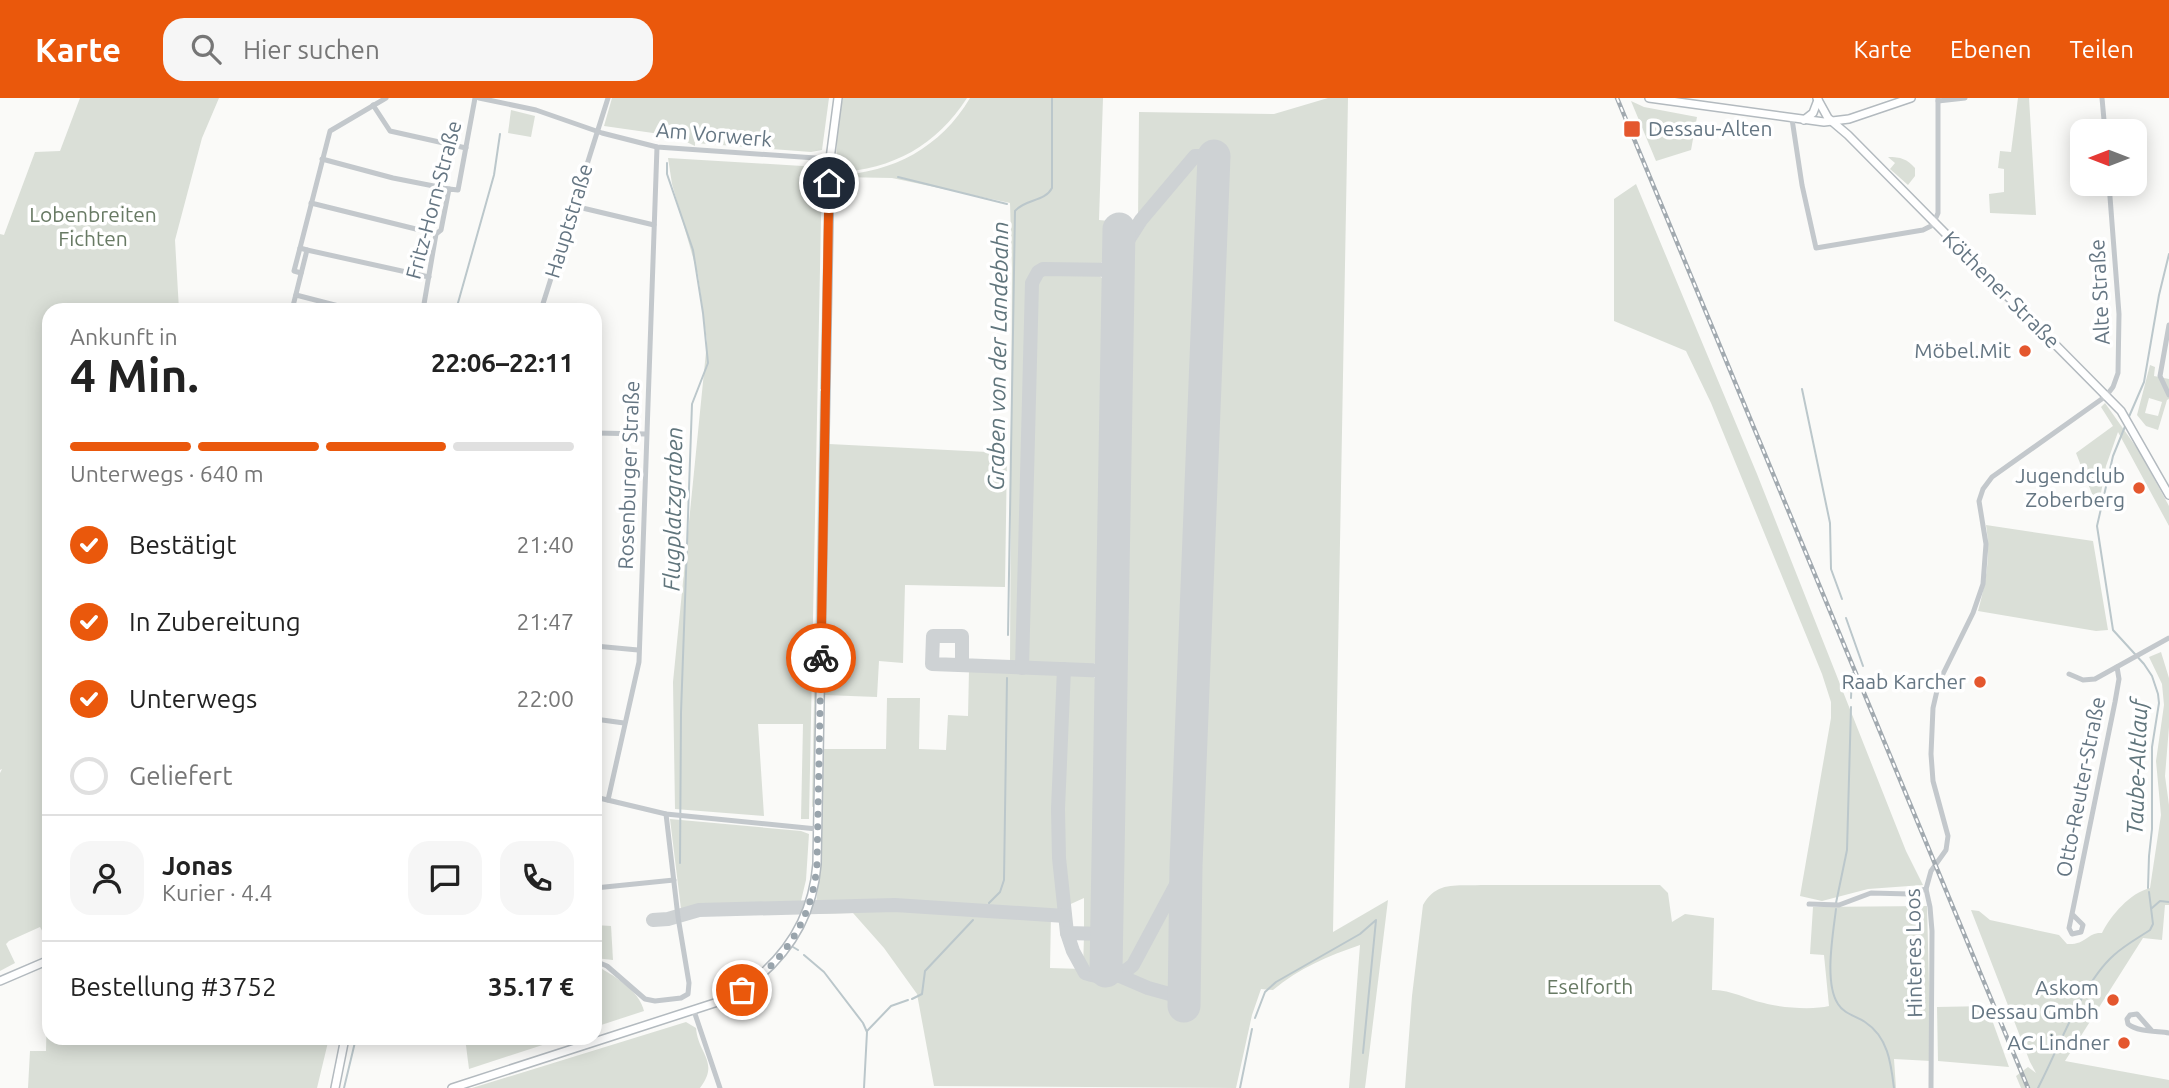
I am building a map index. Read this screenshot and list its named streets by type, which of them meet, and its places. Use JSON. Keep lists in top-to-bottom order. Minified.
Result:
{"streets":{"main road":["Köthener Straße"],"street":["Am Vorwerk","Fritz-Horn-Straße","Hauptstraße","Alte Straße","Rosenburger Straße","Otto-Reuter-Straße","Hinteres Loos"]},"crossings":[["Am Vorwerk","Fritz-Horn-Straße"],["Am Vorwerk","Hauptstraße"],["Am Vorwerk","Rosenburger Straße"],["Köthener Straße","Alte Straße"],["Köthener Straße","Hinteres Loos"],["Alte Straße","Hinteres Loos"]],"water":["Graben von der Landebahn","Flugplatzgraben","Taube-Altlauf"],"parks":["Lobenbreiten Fichten","Eselforth"],"places":{"transit":["Dessau-Alten"],"other":["Möbel.Mit","Jugendclub Zoberberg","Raab Karcher","Askom Dessau Gmbh","AC Lindner"]},"north":"left","page":{"header":"Karte","search":"Hier suchen","nav":["Karte","Ebenen","Teilen"],"heading":["4 Min.","Ankunft in","22:06–22:11"],"panel":["Jonas","Kurier · 4.4","Bestellung #3752","35.17 €"],"bar":"Unterwegs · 640 m","list":[["Bestätigt","21:40"],["In Zubereitung","21:47"],["Unterwegs","22:00"],"Geliefert"]}}
